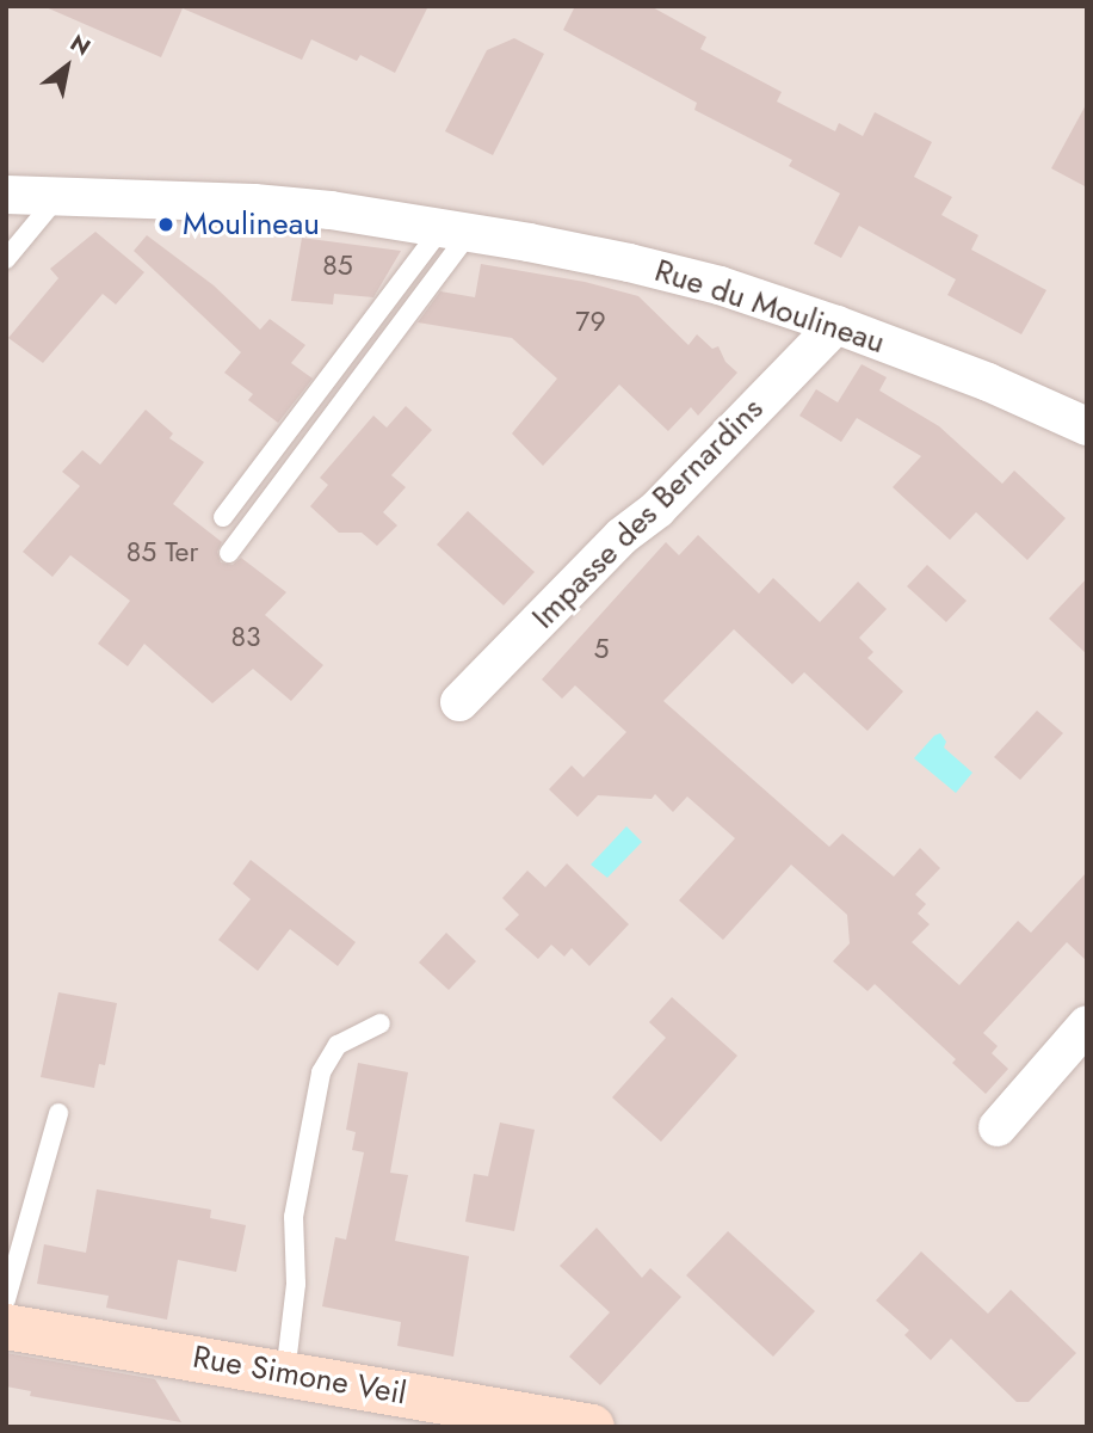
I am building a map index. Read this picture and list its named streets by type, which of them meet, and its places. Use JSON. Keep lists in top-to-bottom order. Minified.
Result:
{"streets":{"main road":["Rue Simone Veil"],"street":["Rue du Moulineau","Impasse des Bernardins"]},"crossings":[["Rue du Moulineau","Impasse des Bernardins"]],"places":["Moulineau"],"house_numbers":["85","79","85 Ter","83","5"],"north":"top right"}
